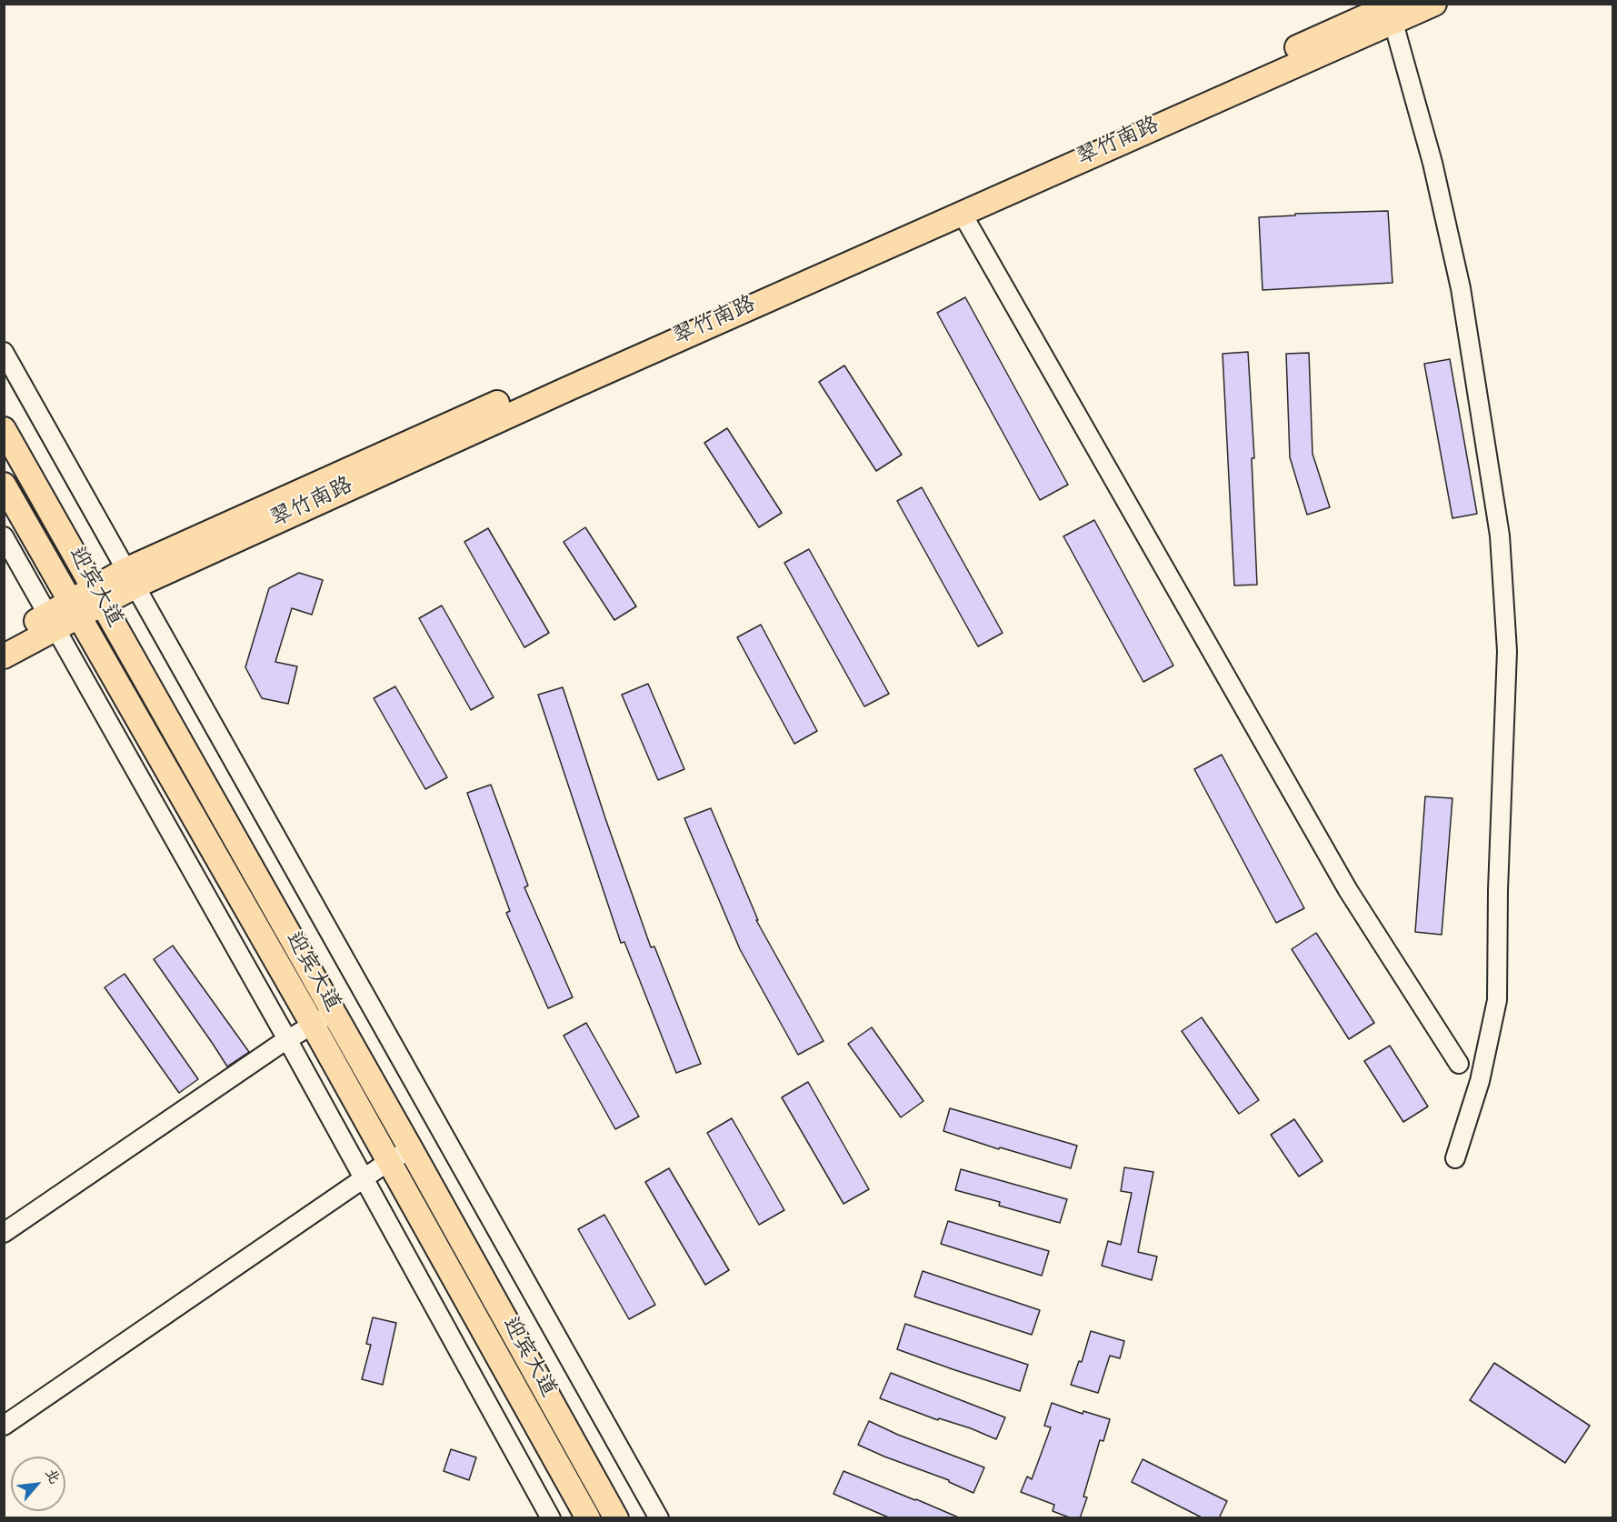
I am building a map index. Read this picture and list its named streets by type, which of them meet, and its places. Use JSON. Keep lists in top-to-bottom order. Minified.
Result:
{"streets":{"main road":["翠竹南路","迎宾大道"]},"crossings":[["翠竹南路","迎宾大道"]],"north":"top right"}
